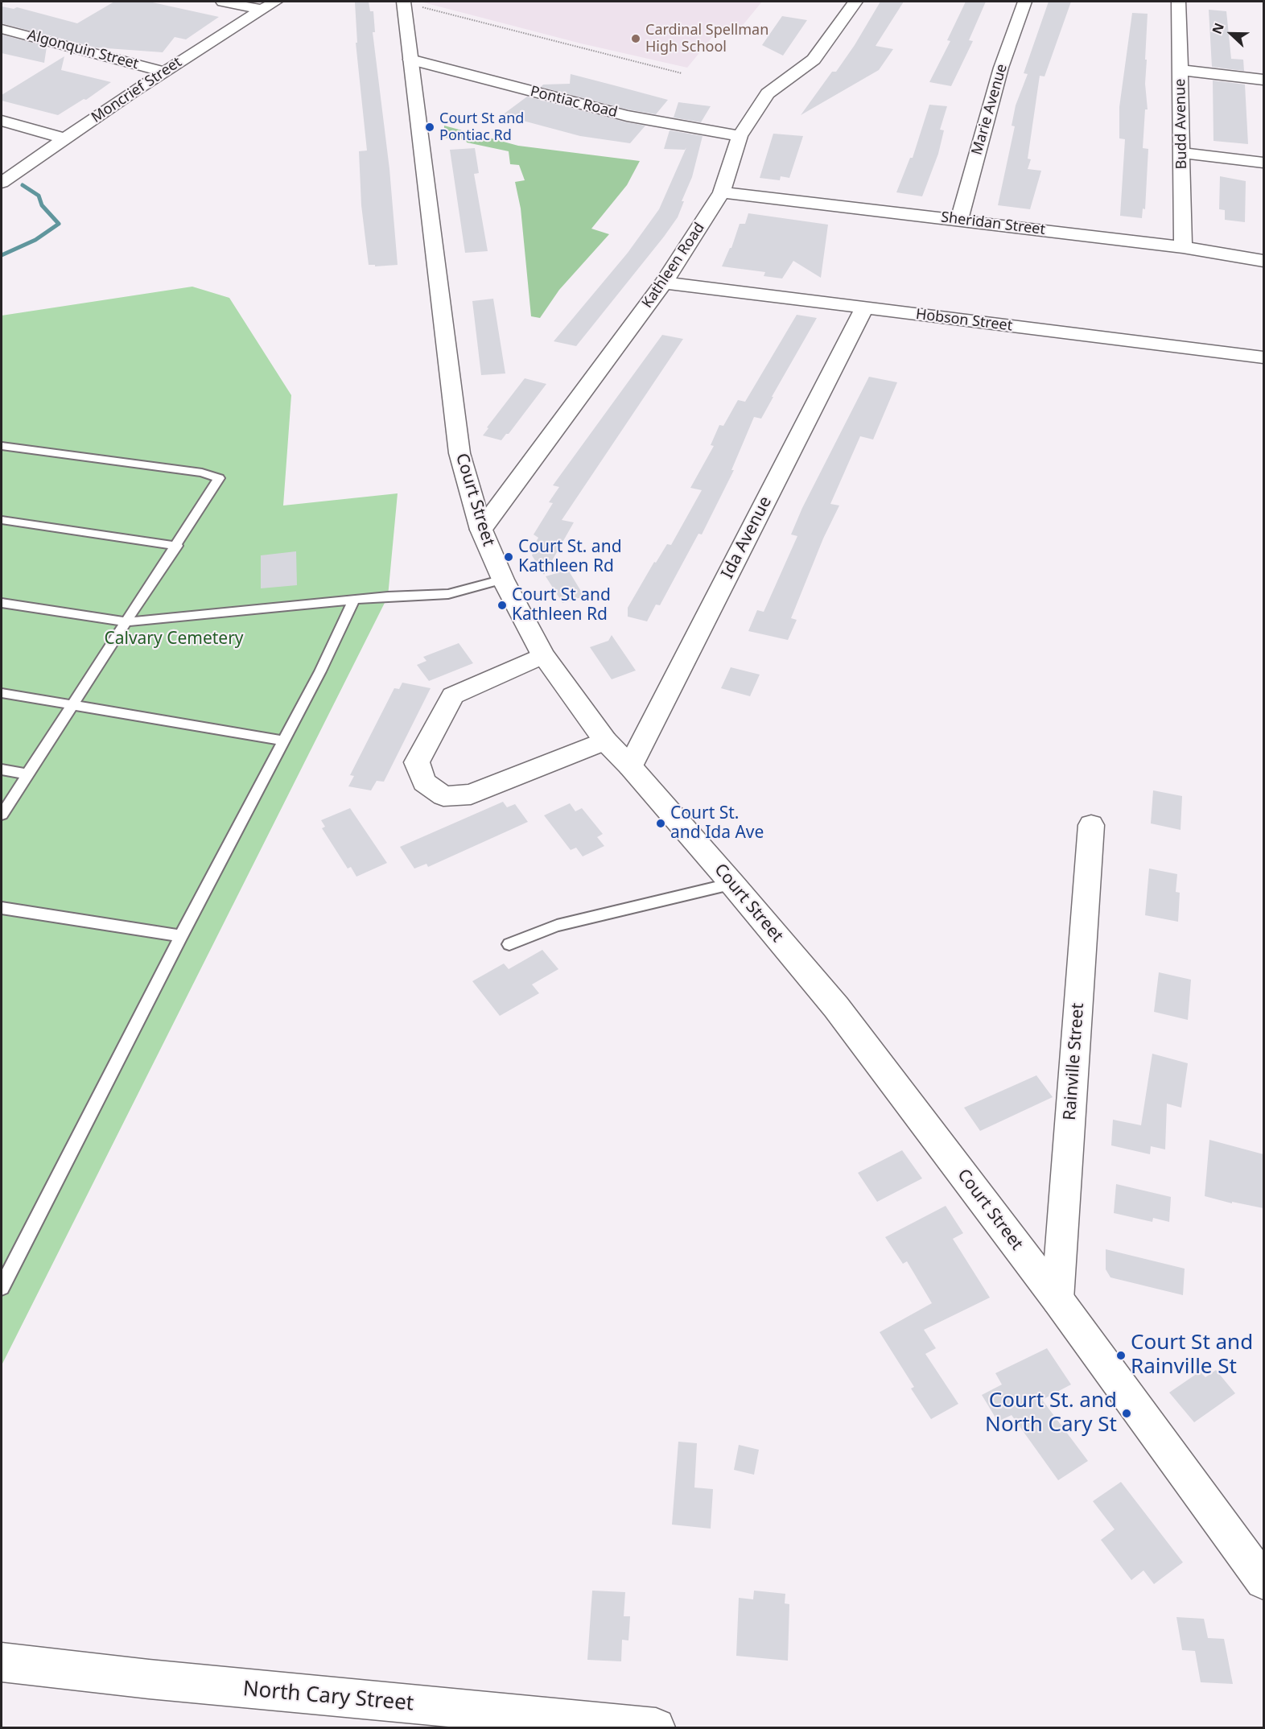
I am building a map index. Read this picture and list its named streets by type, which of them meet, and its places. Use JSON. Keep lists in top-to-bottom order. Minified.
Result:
{"streets":{"street":["Algonquin Street","Moncrief Street","Pontiac Road","Marie Avenue","Budd Avenue","Sheridan Street","Kathleen Road","Hobson Street","Court Street","Ida Avenue","Rainville Street","North Cary Street"]},"crossings":[["Algonquin Street","Moncrief Street"],["Pontiac Road","Kathleen Road"],["Pontiac Road","Court Street"],["Marie Avenue","Sheridan Street"],["Budd Avenue","Sheridan Street"],["Sheridan Street","Kathleen Road"],["Kathleen Road","Hobson Street"],["Kathleen Road","Court Street"],["Hobson Street","Ida Avenue"],["Court Street","Ida Avenue"],["Court Street","Rainville Street"]],"parks":["Calvary Cemetery"],"places":["Cardinal Spellman High School","Court St and Pontiac Rd","Court St. and Kathleen Rd","Court St and Kathleen Rd","Court St. and Ida Ave","Court St and Rainville St","Court St. and North Cary St"],"north":"left"}
